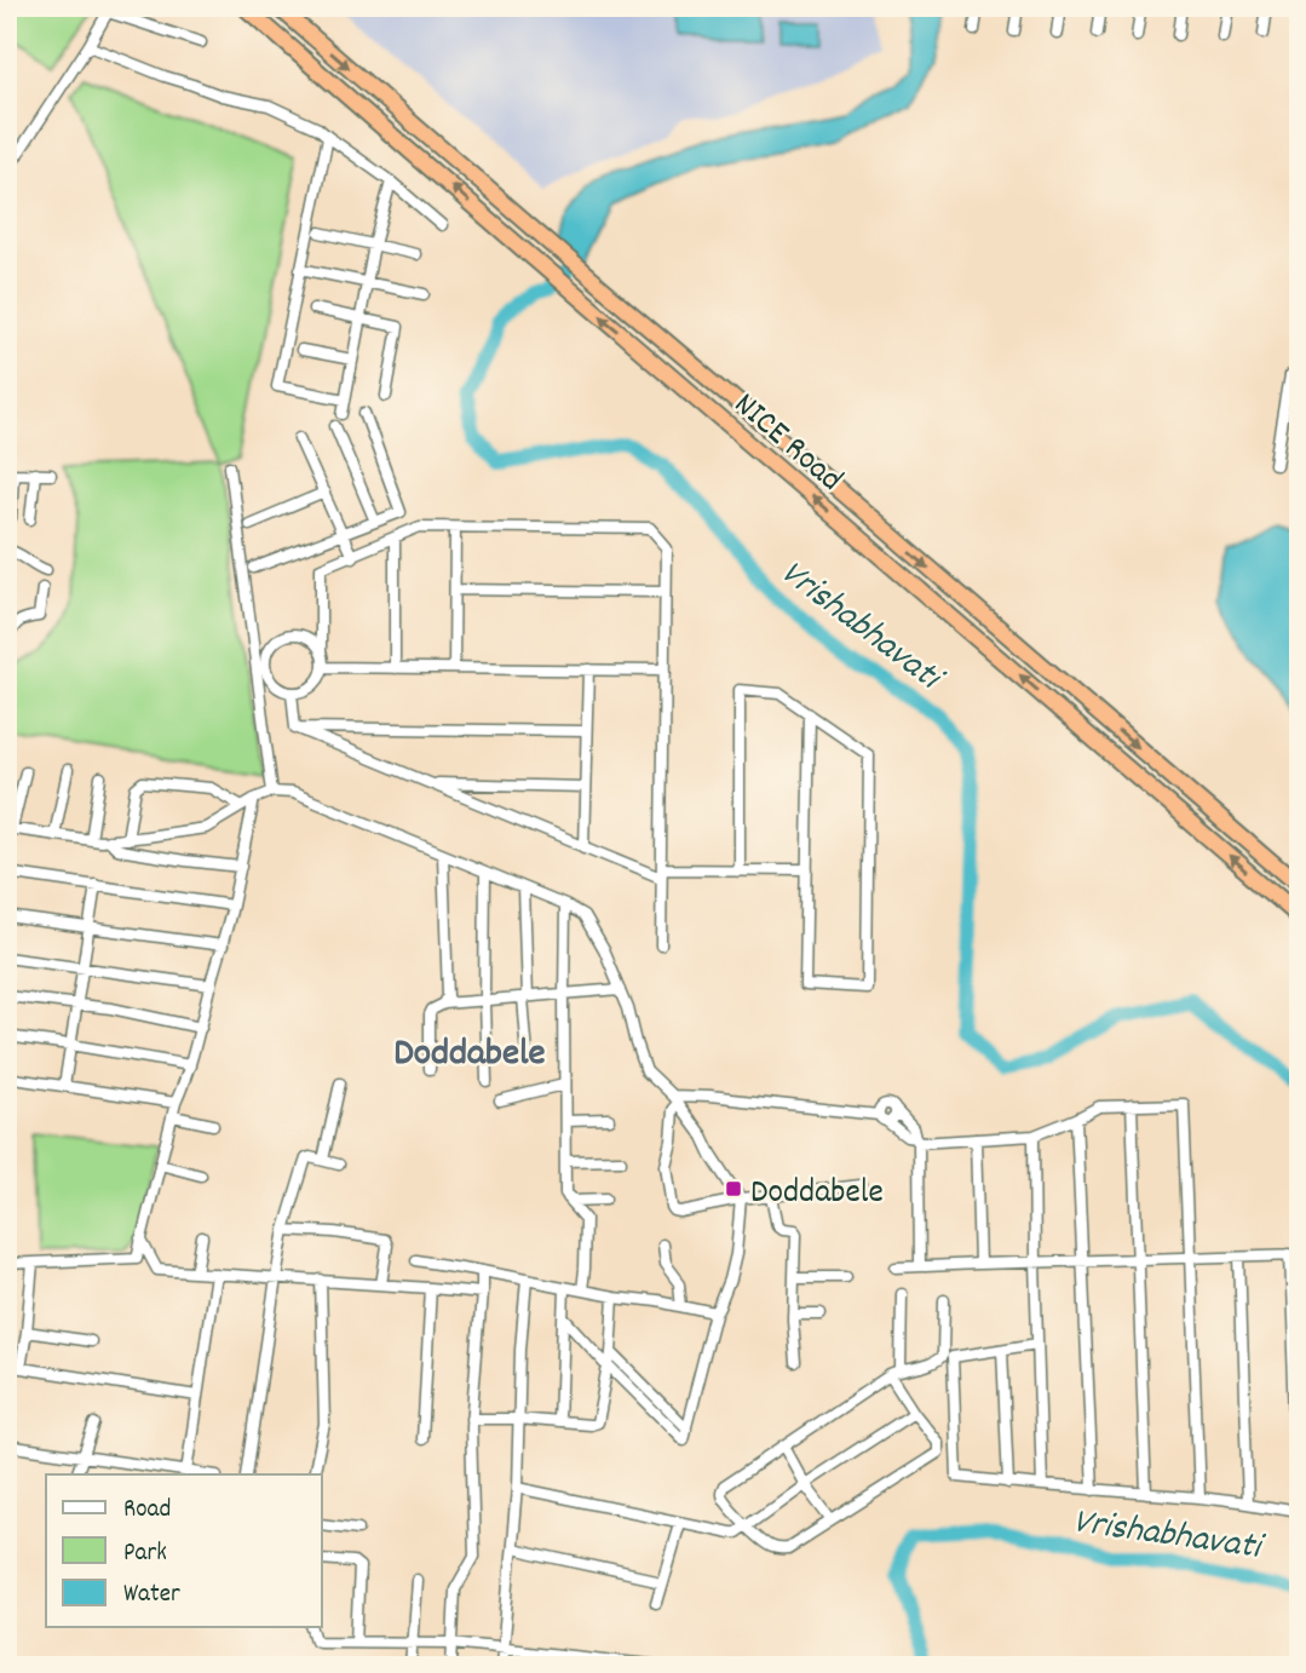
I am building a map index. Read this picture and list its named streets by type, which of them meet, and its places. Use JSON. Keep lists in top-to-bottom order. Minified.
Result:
{"streets":{"highway":["NICE Road"]},"districts":["Doddabele"],"water":["Vrishabhavati"],"places":{"transit":["Doddabele"]},"legend":["Road","Park","Water"]}
